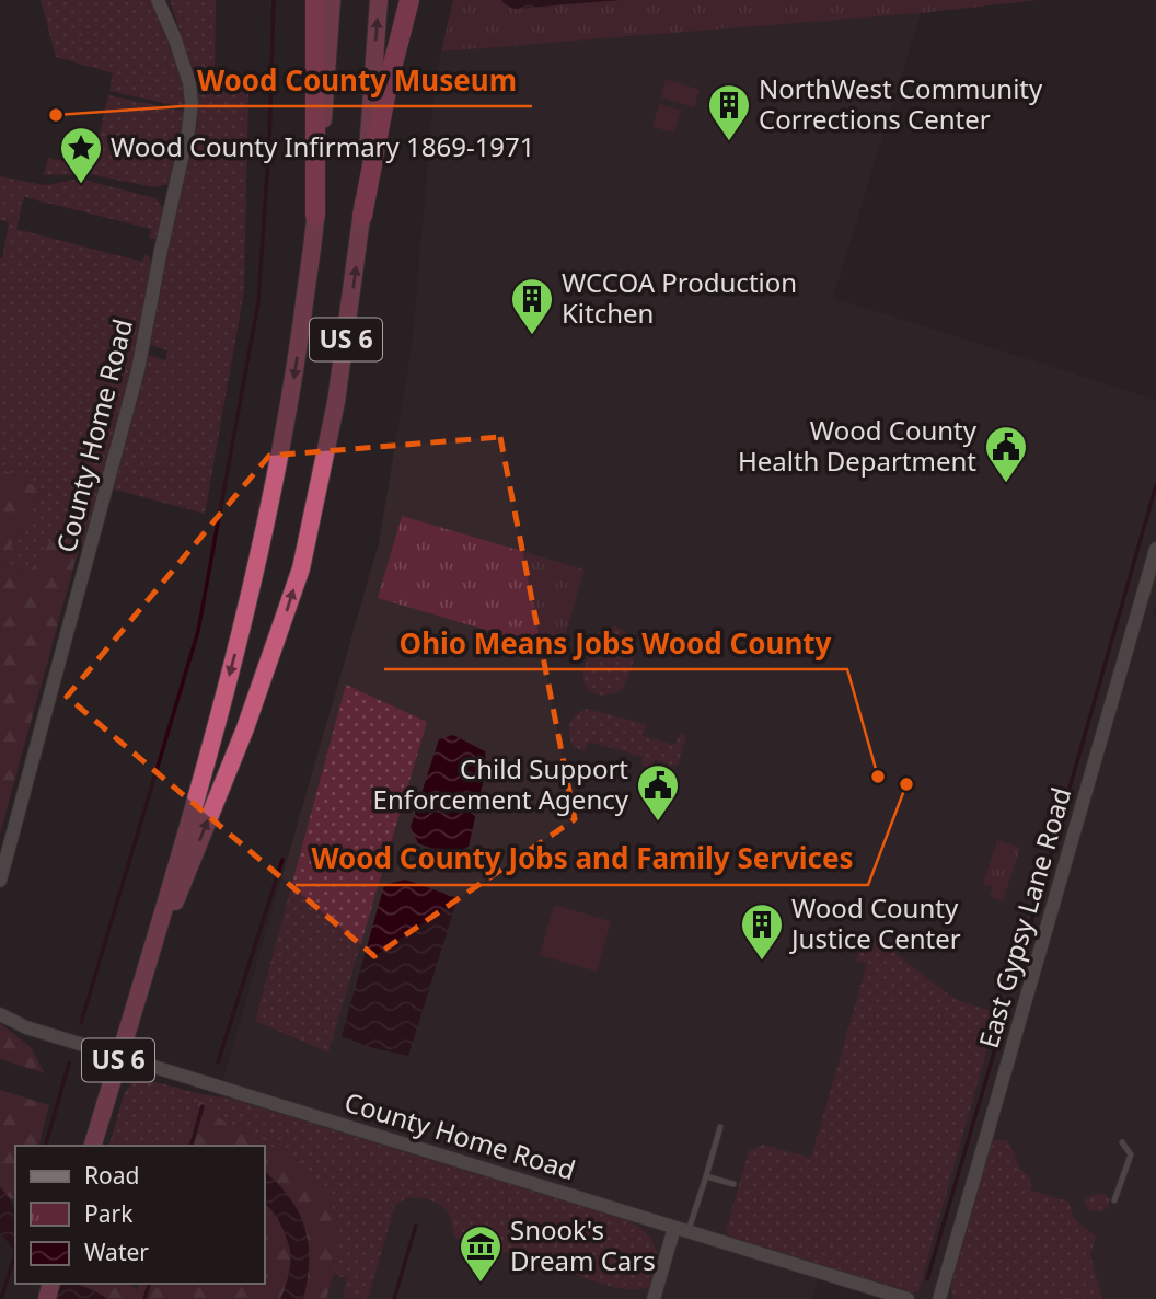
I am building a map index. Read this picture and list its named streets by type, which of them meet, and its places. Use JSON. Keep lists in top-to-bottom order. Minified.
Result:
{"streets":{"highway":["US 6"],"street":["County Home Road","East Gypsy Lane Road"]},"crossings":[["US 6","County Home Road"]],"places":{"other":["Wood County Museum","Ohio Means Jobs Wood County","Wood County Jobs and Family Services"],"building":["NorthWest Community Corrections Center","WCCOA Production Kitchen","Wood County Justice Center"],"place":["Wood County Infirmary 1869-1971"],"public building":["Wood County Health Department","Child Support Enforcement Agency"],"museum":["Snook's Dream Cars"]},"legend":["Road","Park","Water"]}
